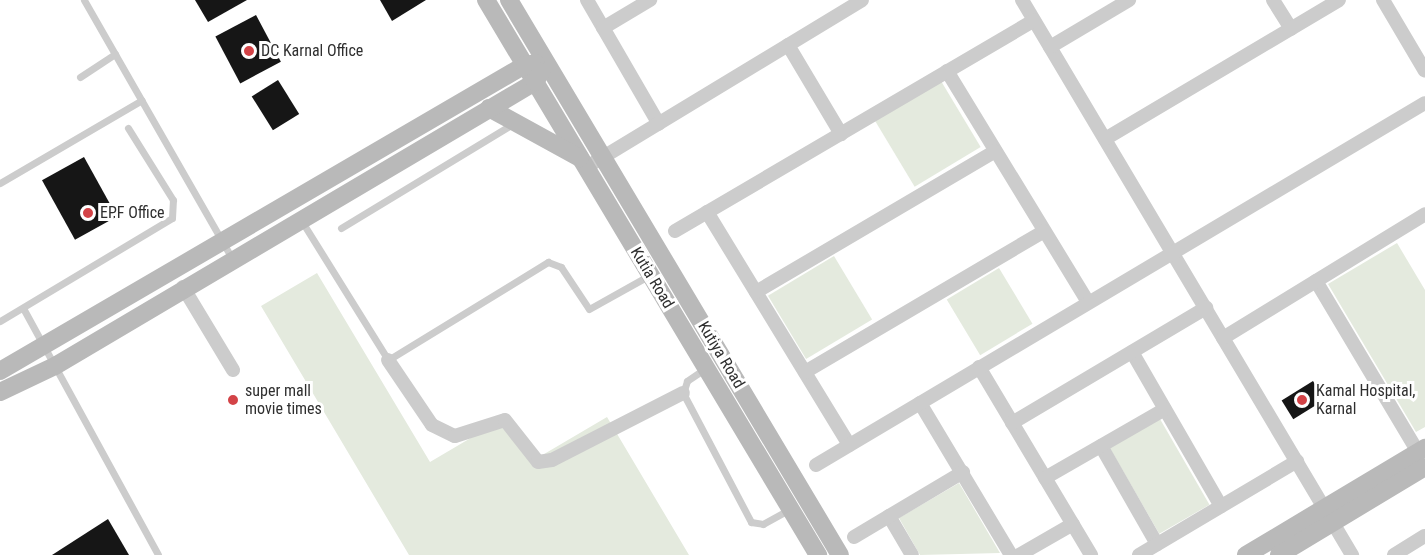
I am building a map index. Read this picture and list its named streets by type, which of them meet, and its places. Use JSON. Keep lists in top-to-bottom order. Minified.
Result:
{"streets":{"street":["Kutia Road","Kutiya Road"]},"places":["DC Karnal Office","EPF Office","super mall movie times","Kamal Hospital, Karnal"]}
